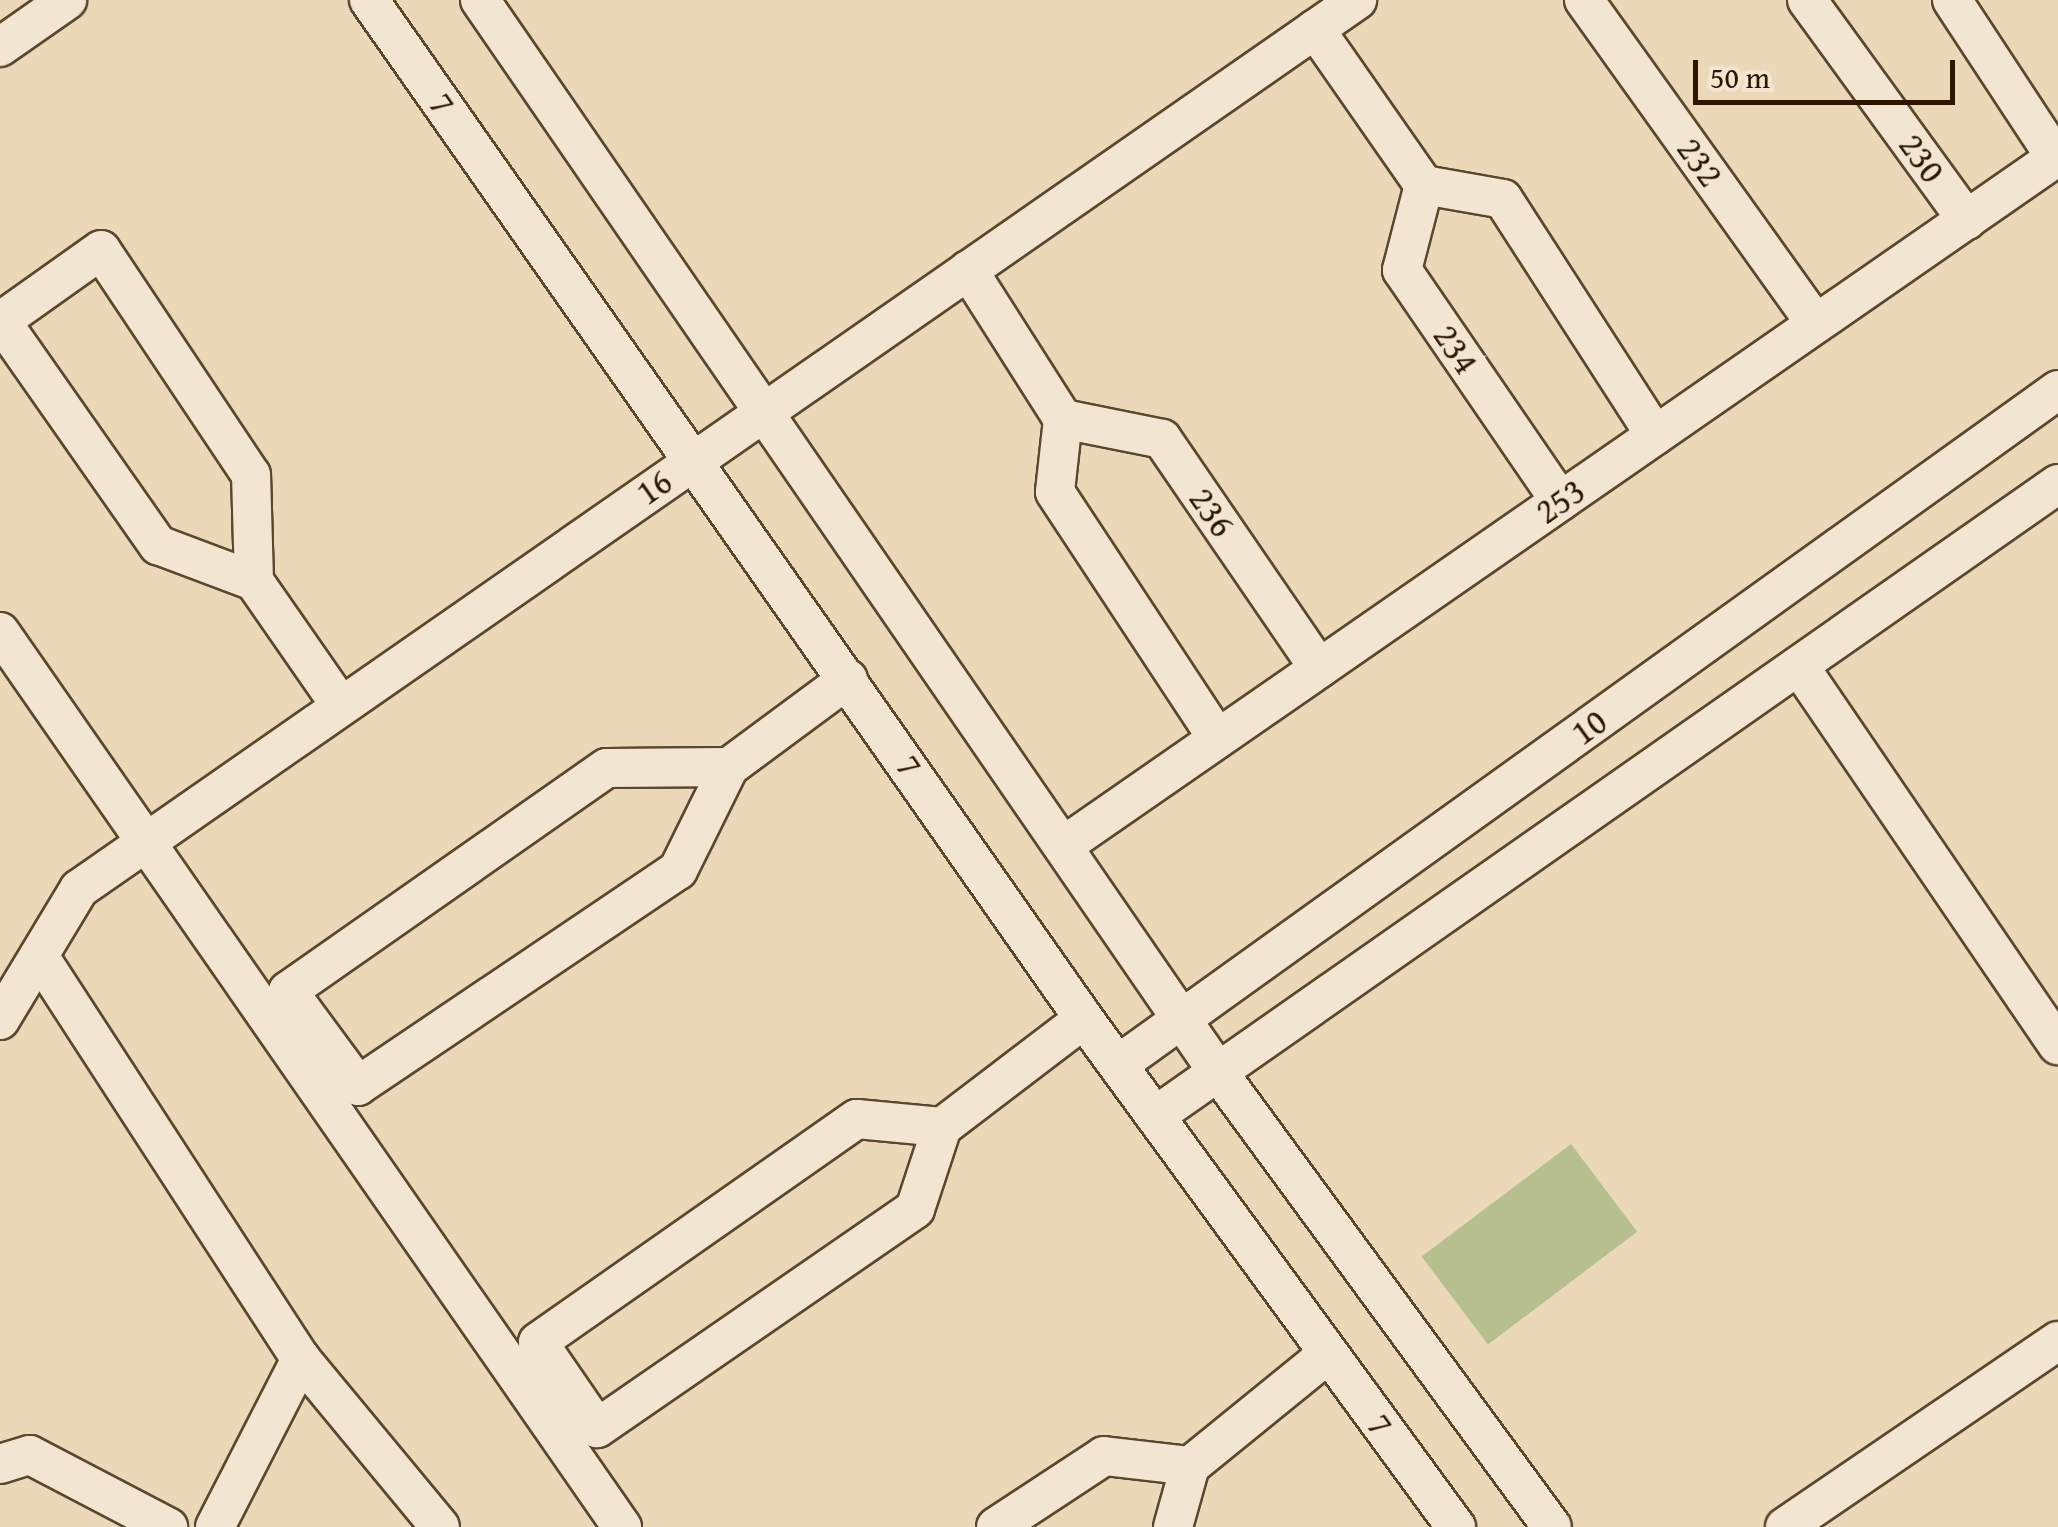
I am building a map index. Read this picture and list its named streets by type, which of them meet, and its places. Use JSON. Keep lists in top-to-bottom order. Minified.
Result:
{"streets":{"street":["7","230","232","234","16","253","236","10"]},"crossings":[["7","16"],["7","10"],["230","253"],["232","253"],["234","253"],["253","236"]],"scale_bar":"50 m"}
